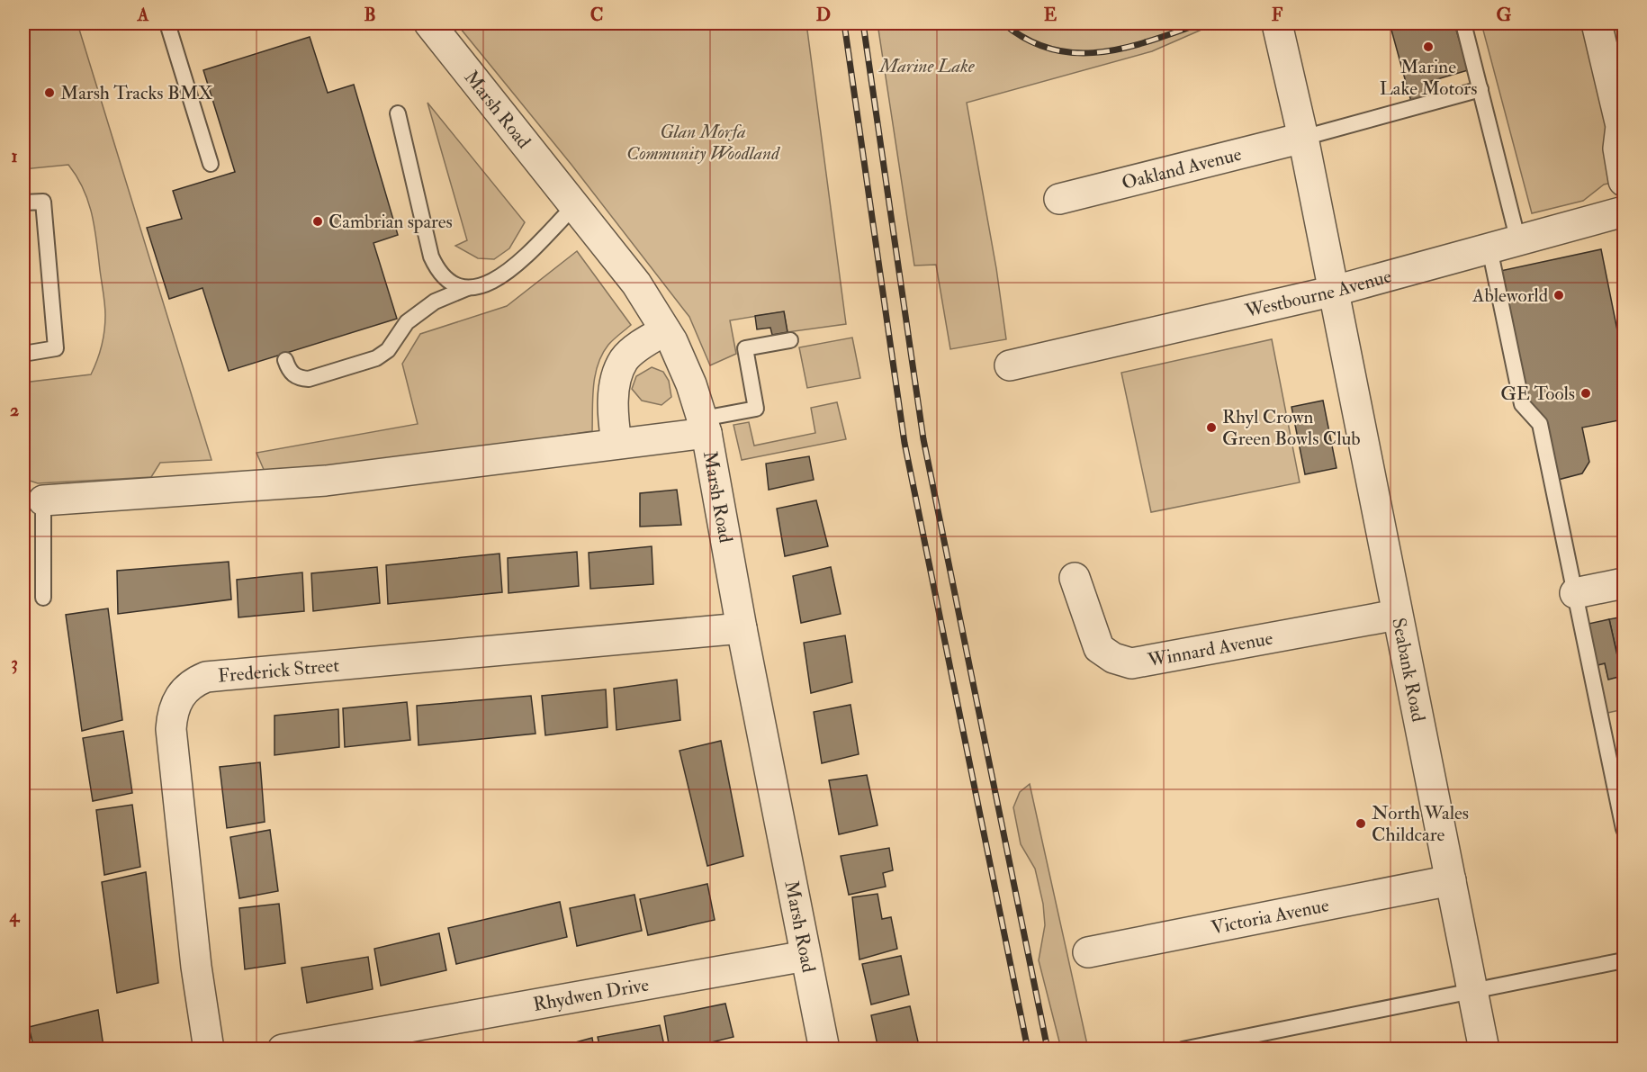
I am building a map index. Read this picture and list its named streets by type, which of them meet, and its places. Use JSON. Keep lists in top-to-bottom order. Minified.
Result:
{"streets":{"street":["Marsh Road","Oakland Avenue","Westbourne Avenue","Winnard Avenue","Frederick Street","Seabank Road","Victoria Avenue","Rhydwen Drive"]},"crossings":[["Marsh Road","Frederick Street"],["Marsh Road","Rhydwen Drive"],["Westbourne Avenue","Seabank Road"],["Winnard Avenue","Seabank Road"],["Seabank Road","Victoria Avenue"]],"parks":["Marine Lake","Glan Morfa Community Woodland"],"places":["Marine Lake Motors","Marsh Tracks BMX","Cambrian spares","Ableworld","GE Tools","Rhyl Crown Green Bowls Club","North Wales Childcare"],"grid":{"columns":["A","B","C","D","E","F","G"],"rows":["1","2","3","4"]}}
